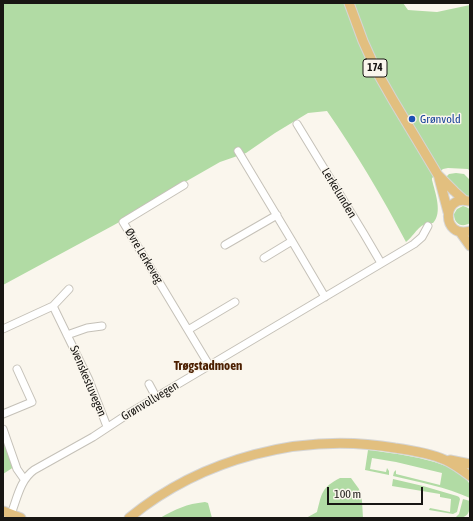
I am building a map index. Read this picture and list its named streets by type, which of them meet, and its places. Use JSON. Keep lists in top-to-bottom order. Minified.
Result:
{"streets":{"main road":["174"],"street":["Lerkelunden","Øvre Lerkeveg","Svenskestuvegen","Grønvollvegen"]},"crossings":[["Lerkelunden","Grønvollvegen"],["Øvre Lerkeveg","Grønvollvegen"],["Svenskestuvegen","Grønvollvegen"]],"districts":["Trøgstadmoen"],"places":["Grønvold"],"scale_bar":"100 m"}
